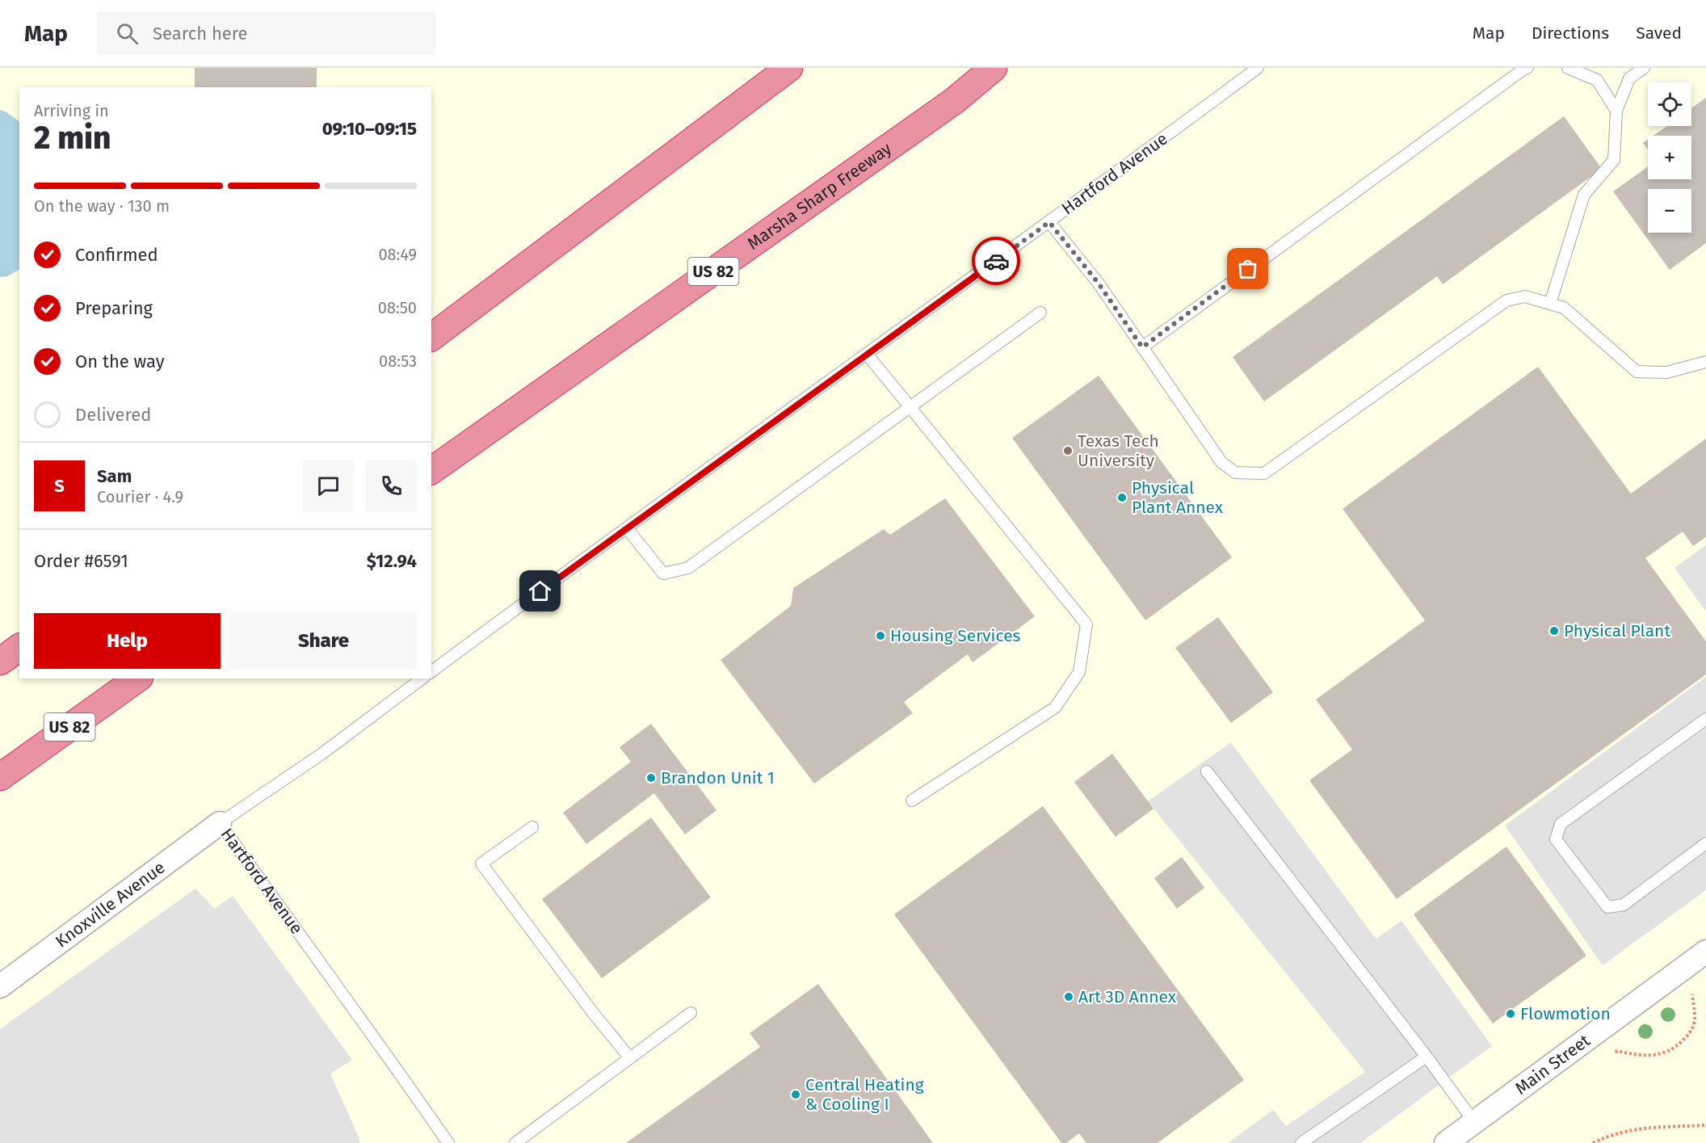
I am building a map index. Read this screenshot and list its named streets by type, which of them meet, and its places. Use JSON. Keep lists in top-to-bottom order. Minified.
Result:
{"streets":{"highway":["Marsha Sharp Freeway","US 82"],"street":["Knoxville Avenue","Main Street"],"lane":["Hartford Avenue"]},"crossings":[["Hartford Avenue","Knoxville Avenue"]],"places":["Texas Tech University","Physical Plant Annex","Physical Plant","Housing Services","Brandon Unit 1","Art 3D Annex","Flowmotion","Central Heating & Cooling I"],"page":{"header":"Map","search":"Search here","nav":["Map","Directions","Saved"],"map_buttons":["+","−"],"heading":["2 min","Arriving in","09:10–09:15"],"panel":["Sam","Courier · 4.9","Order #6591","$12.94"],"bar":"On the way · 130 m","list":[["Confirmed","08:49"],["Preparing","08:50"],["On the way","08:53"],"Delivered"],"round":"S","buttons":["Help","Share"]}}
